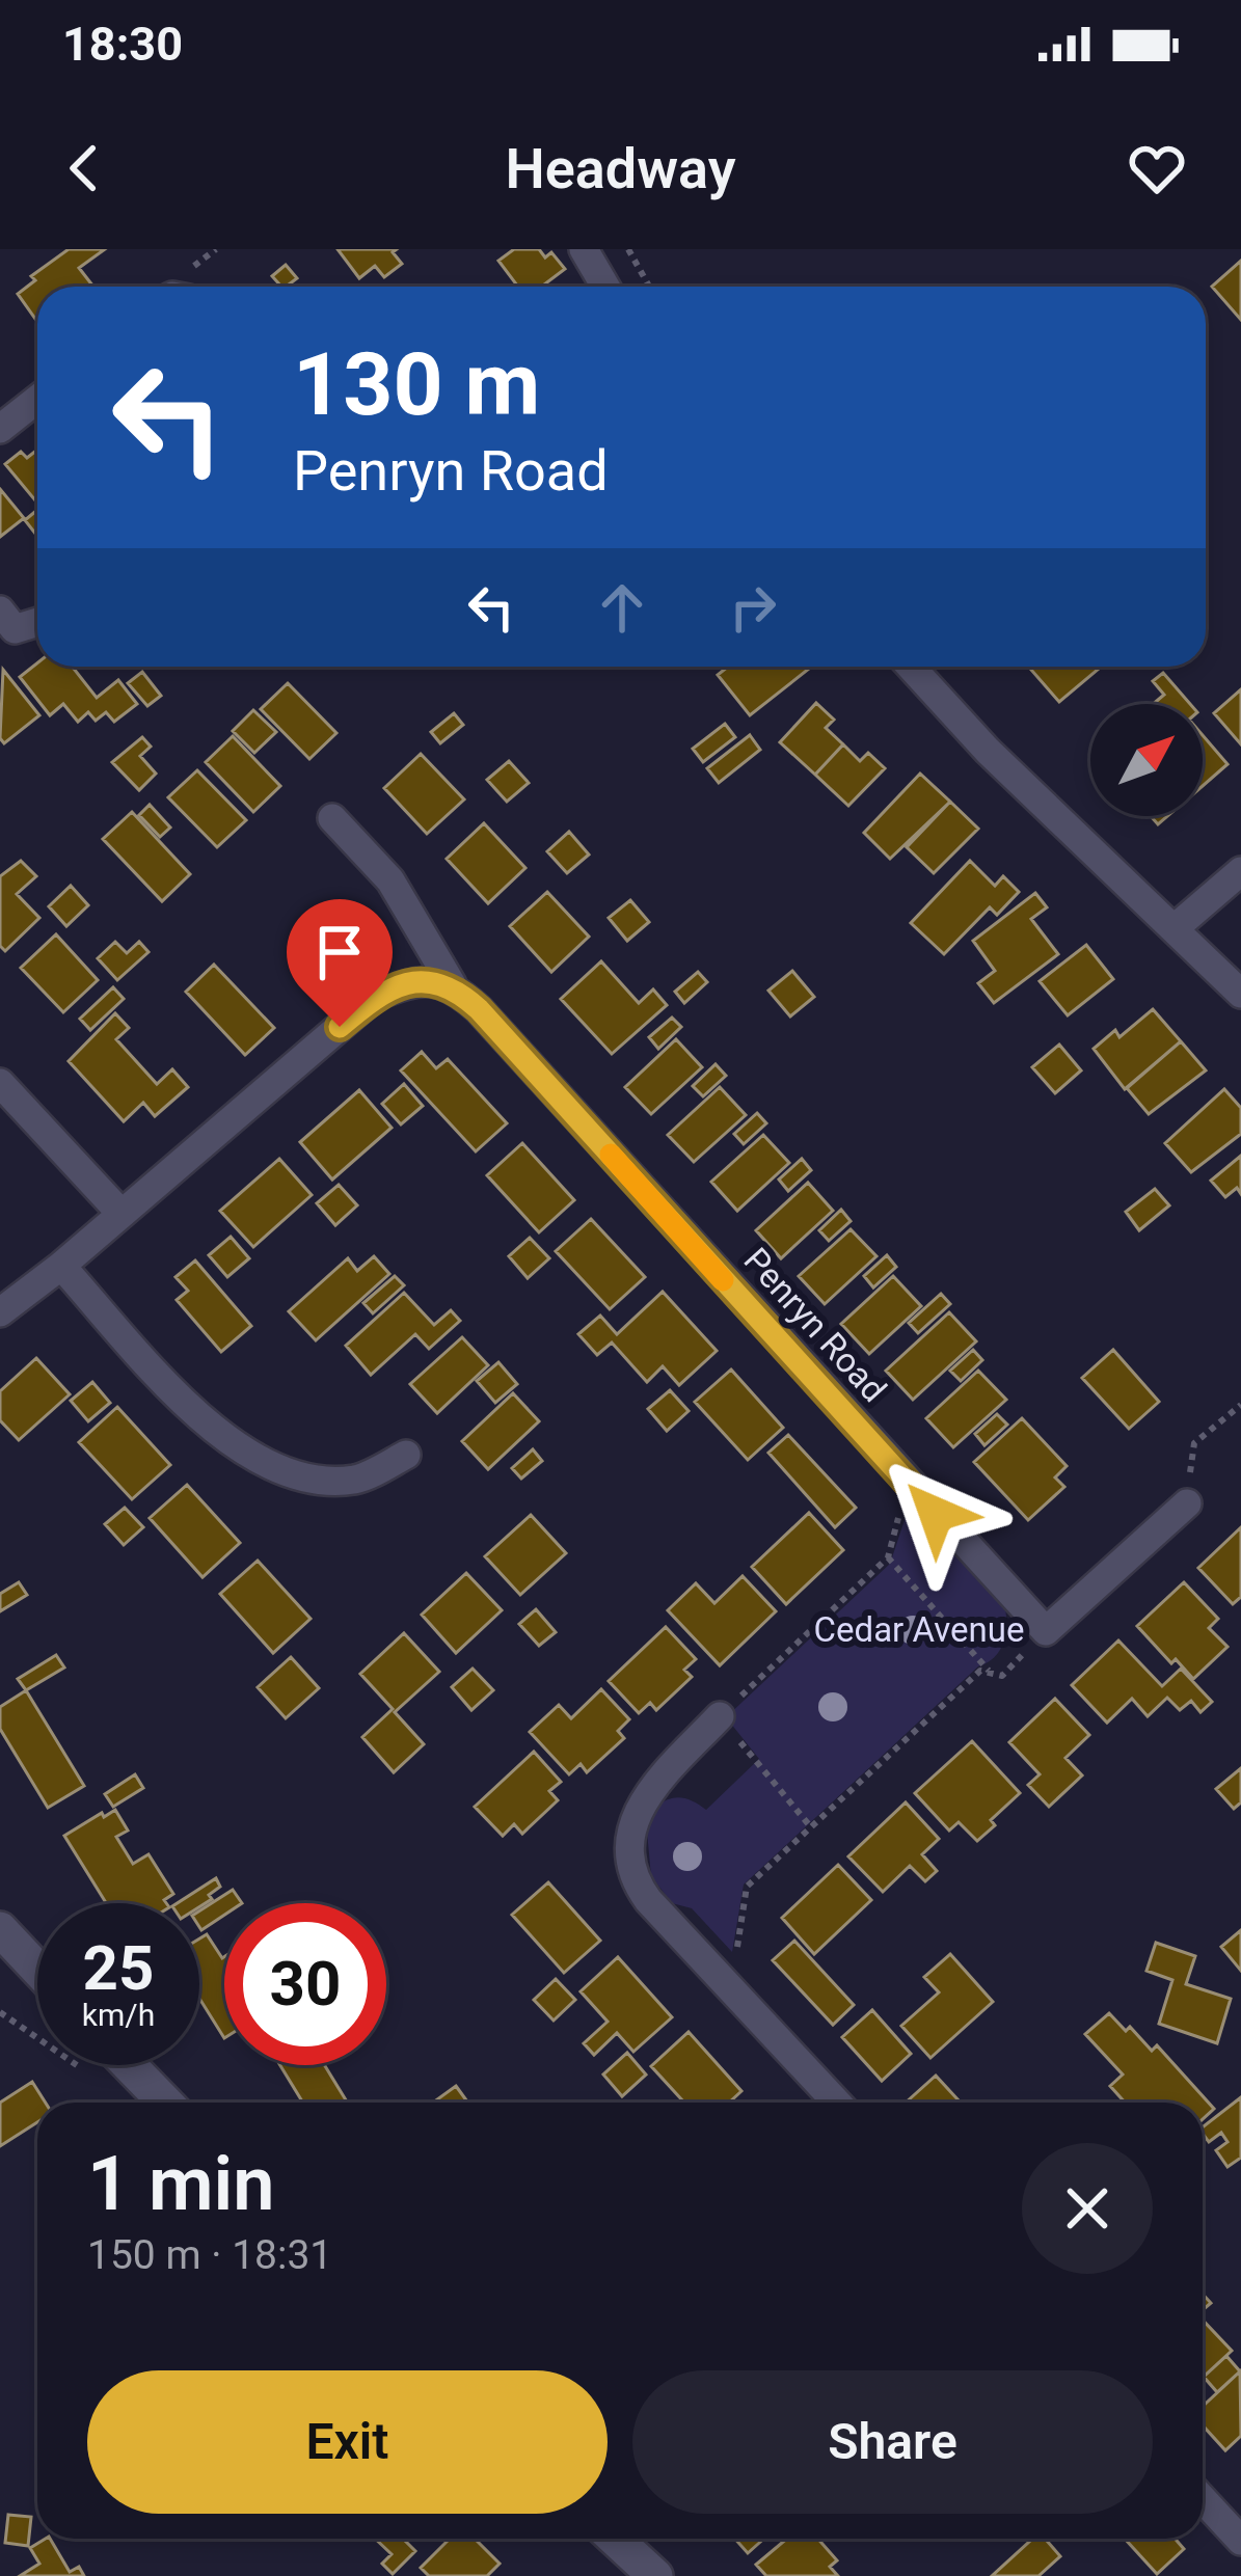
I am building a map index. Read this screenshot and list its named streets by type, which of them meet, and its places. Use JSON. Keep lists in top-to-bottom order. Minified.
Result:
{"streets":{"street":["Penryn Road"]},"parks":["Cedar Avenue"],"north":"top right","page":{"status":"18:30","header":"Headway","turn":["130 m","Penryn Road"],"speed":"25 km/h","limit":"30","heading":["1 min","150 m · 18:31"],"buttons":["Exit","Share"]}}
